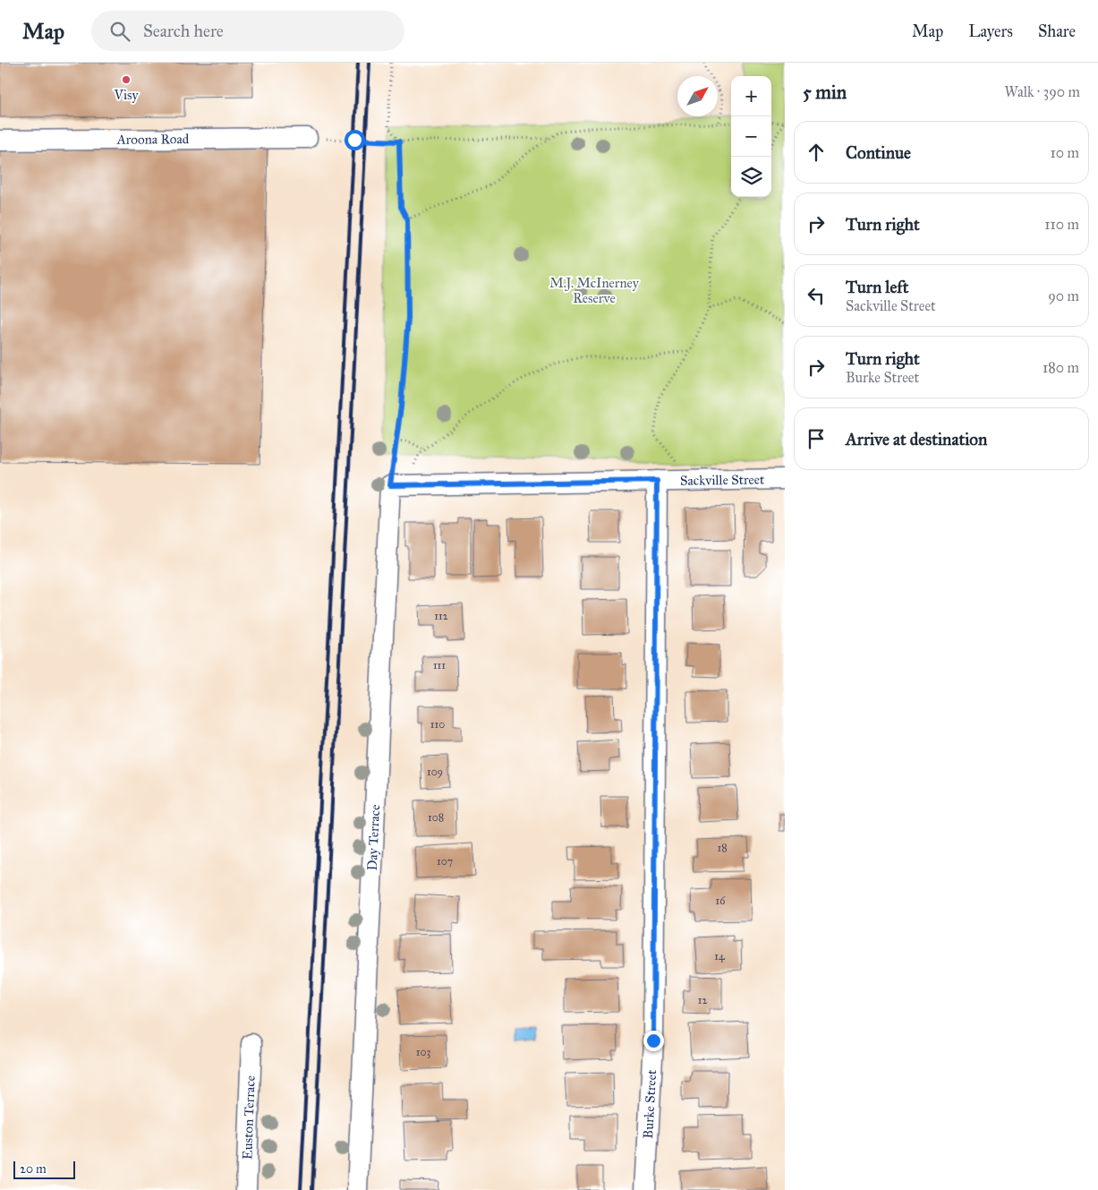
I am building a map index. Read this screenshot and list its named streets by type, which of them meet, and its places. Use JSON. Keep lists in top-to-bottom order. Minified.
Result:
{"streets":{"street":["Aroona Road","Sackville Street","Day Terrace","Burke Street","Euston Terrace"]},"crossings":[["Sackville Street","Day Terrace"],["Sackville Street","Burke Street"]],"parks":["M.J. McInerney Reserve"],"places":["Visy"],"house_numbers":["112","111","110","109","108","18","107","16","14","12","103"],"scale_bar":"20 m","north":"top right","page":{"header":"Map","search":"Search here","nav":["Map","Layers","Share"],"heading":["5 min","Walk · 390 m"],"map_buttons":["+","−"],"list":[["Continue","10 m"],["Turn right","110 m"],["Turn left","Sackville Street","90 m"],["Turn right","Burke Street","180 m"],"Arrive at destination"],"scale":"20 m"}}
